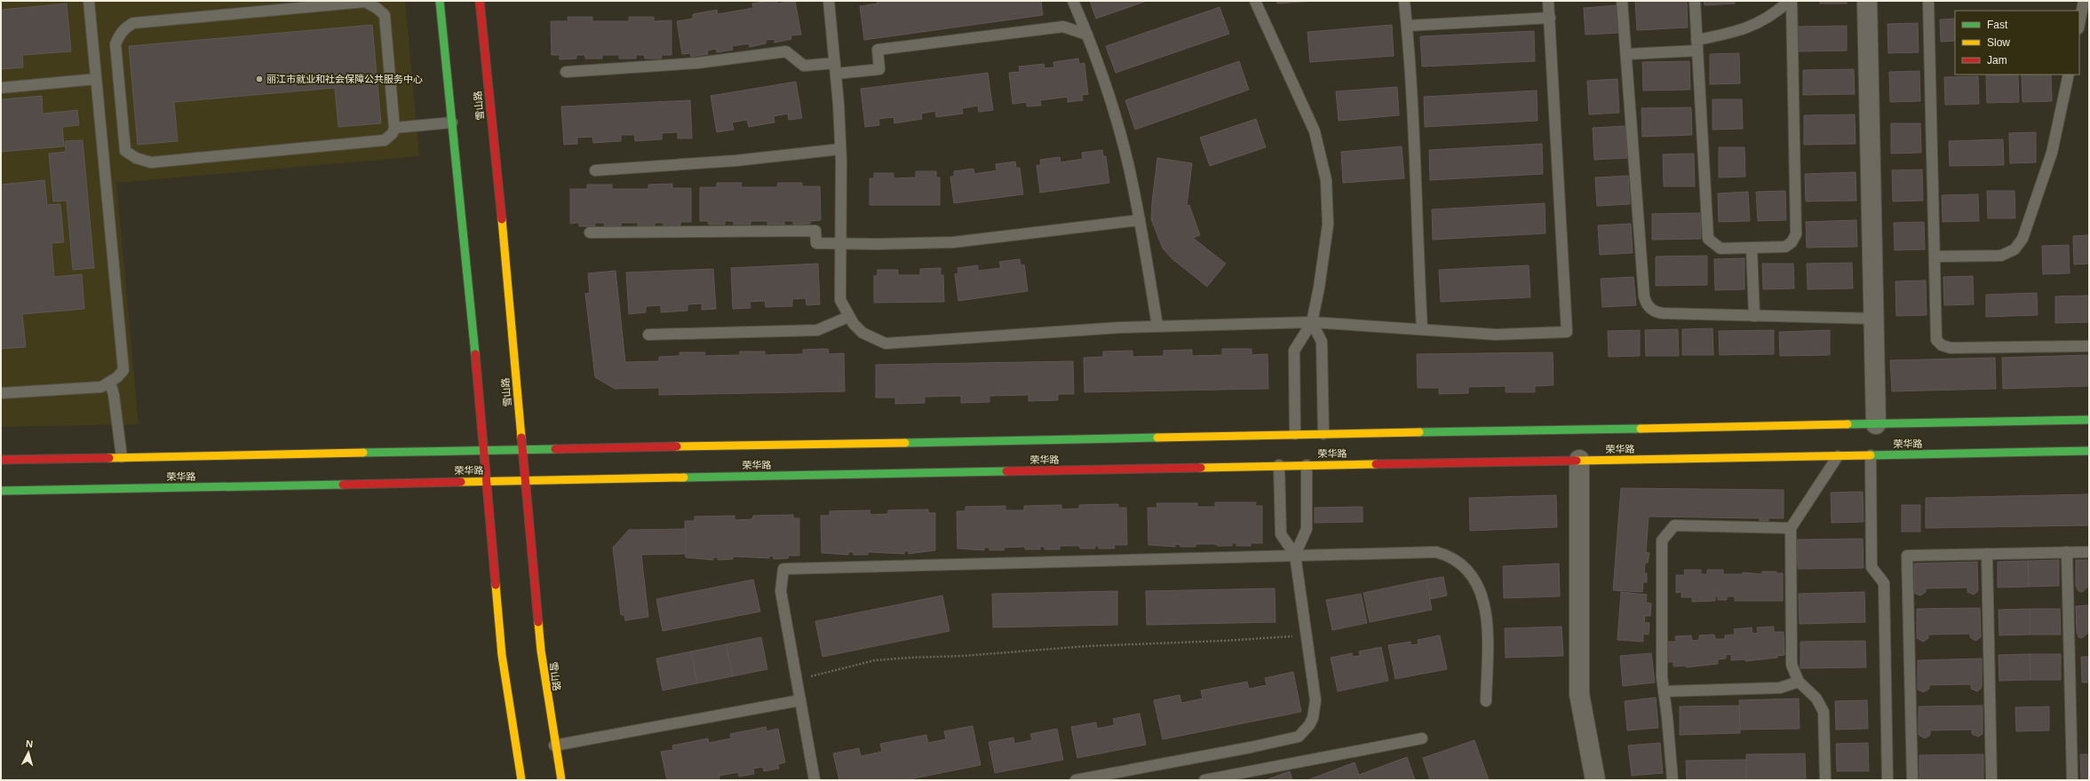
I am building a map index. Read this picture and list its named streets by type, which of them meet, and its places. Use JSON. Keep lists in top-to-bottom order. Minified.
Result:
{"streets":{"street":["雪山路","荣华路"]},"crossings":[["雪山路","荣华路"]],"places":["丽江市就业和社会保障公共服务中心"],"legend":["Fast","Slow","Jam"],"north":"top"}
